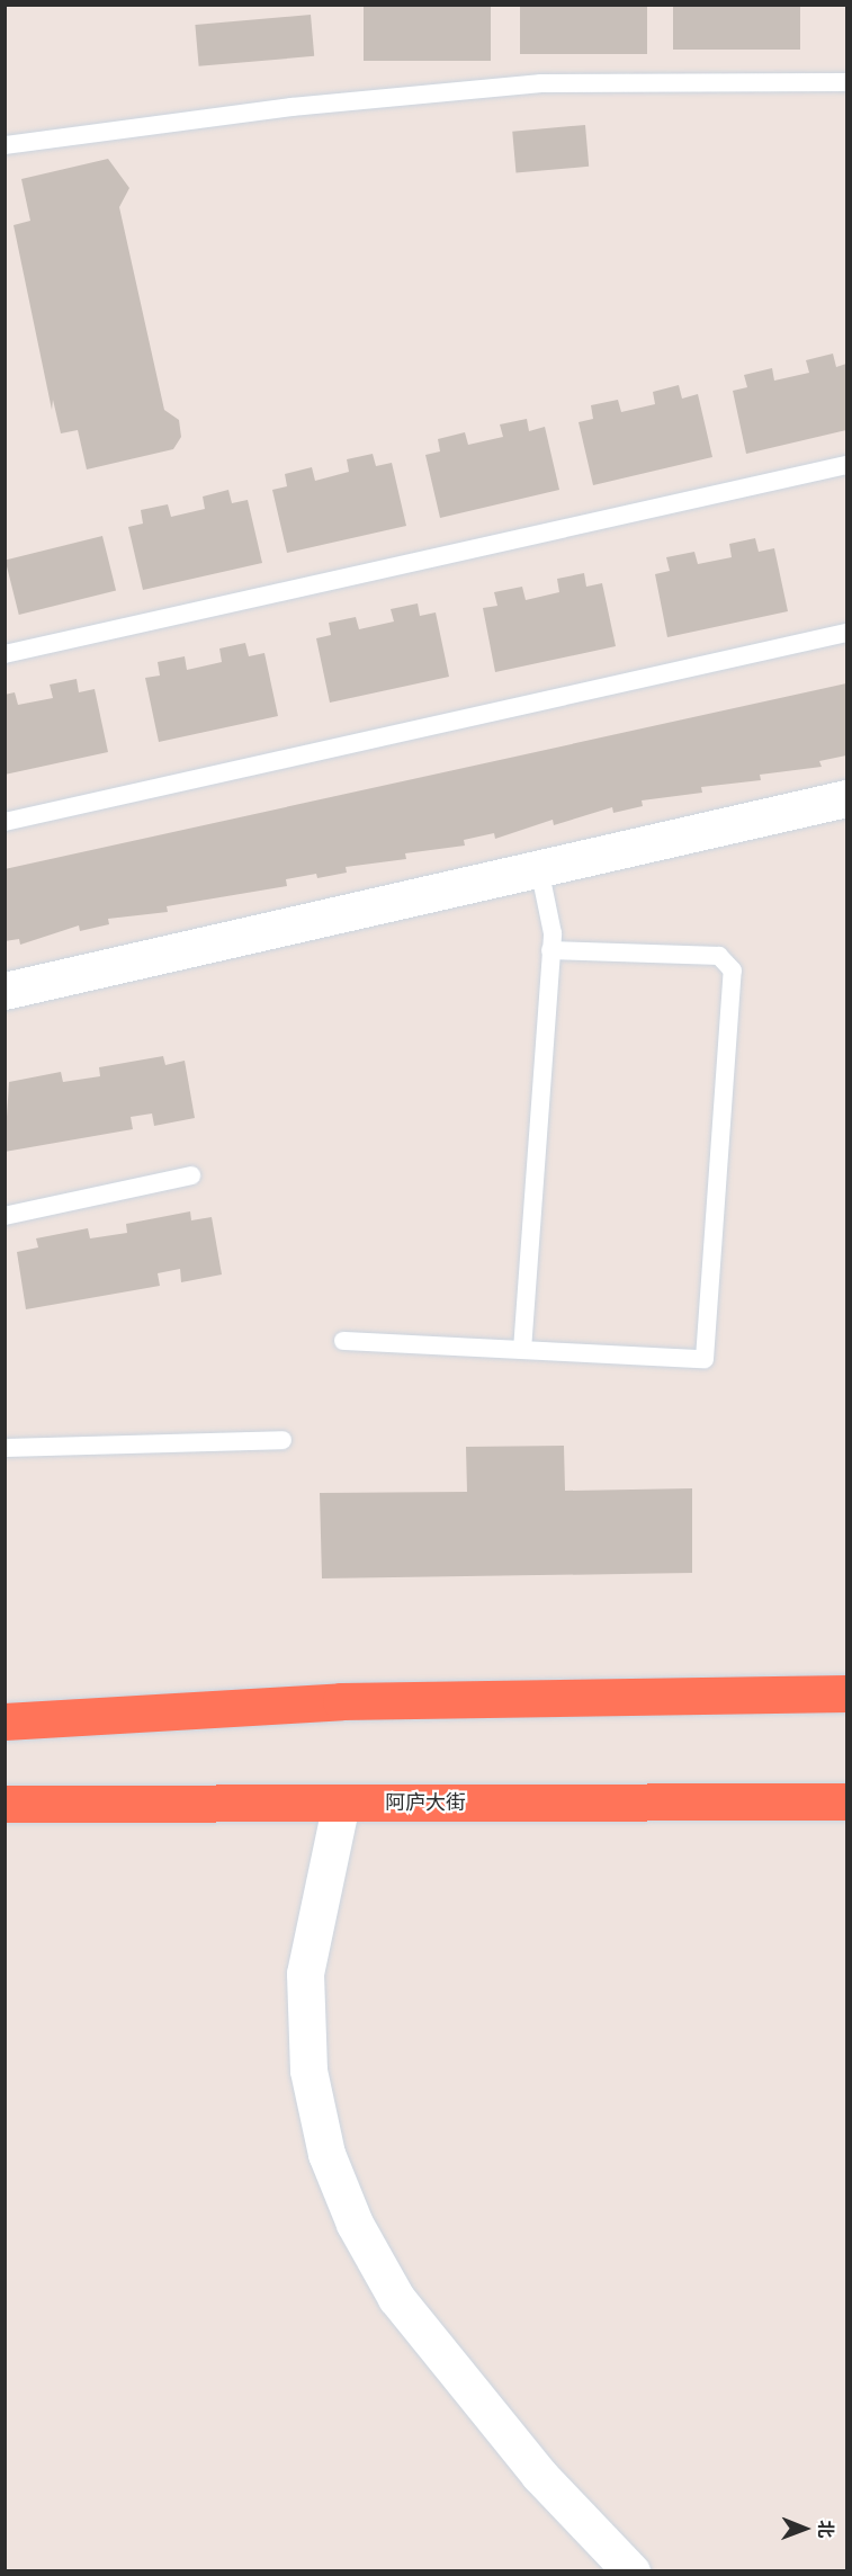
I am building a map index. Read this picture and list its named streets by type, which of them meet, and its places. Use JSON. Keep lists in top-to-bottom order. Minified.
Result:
{"streets":{"highway":["阿庐大街"]},"north":"right"}
